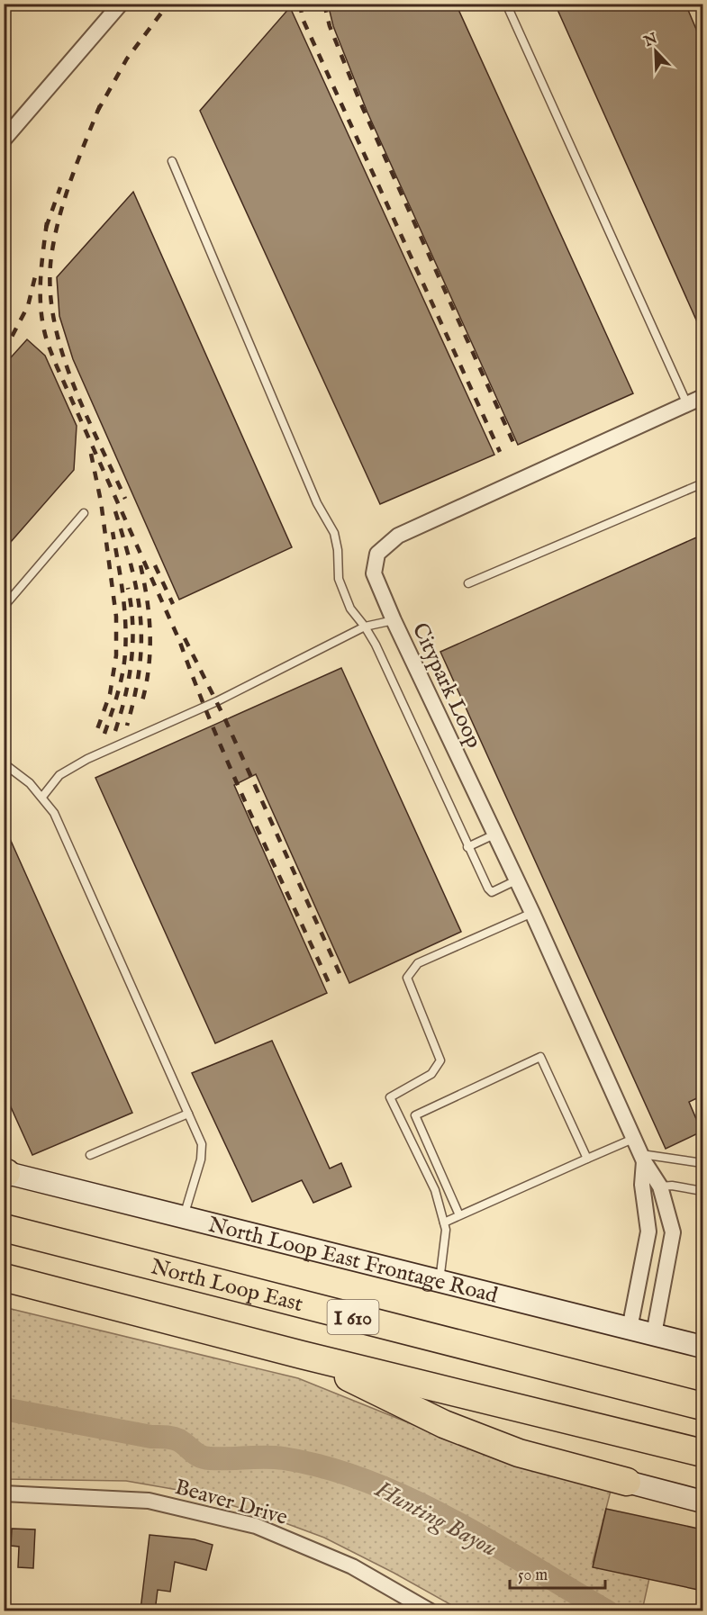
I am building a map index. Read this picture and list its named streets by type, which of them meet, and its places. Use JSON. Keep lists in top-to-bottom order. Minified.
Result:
{"streets":{"highway":["North Loop East","I 610"],"main road":["North Loop East Frontage Road"],"street":["Citypark Loop","Beaver Drive"]},"crossings":[["Citypark Loop","North Loop East Frontage Road"]],"water":["Hunting Bayou"],"scale_bar":"50 m","north":"top left"}
